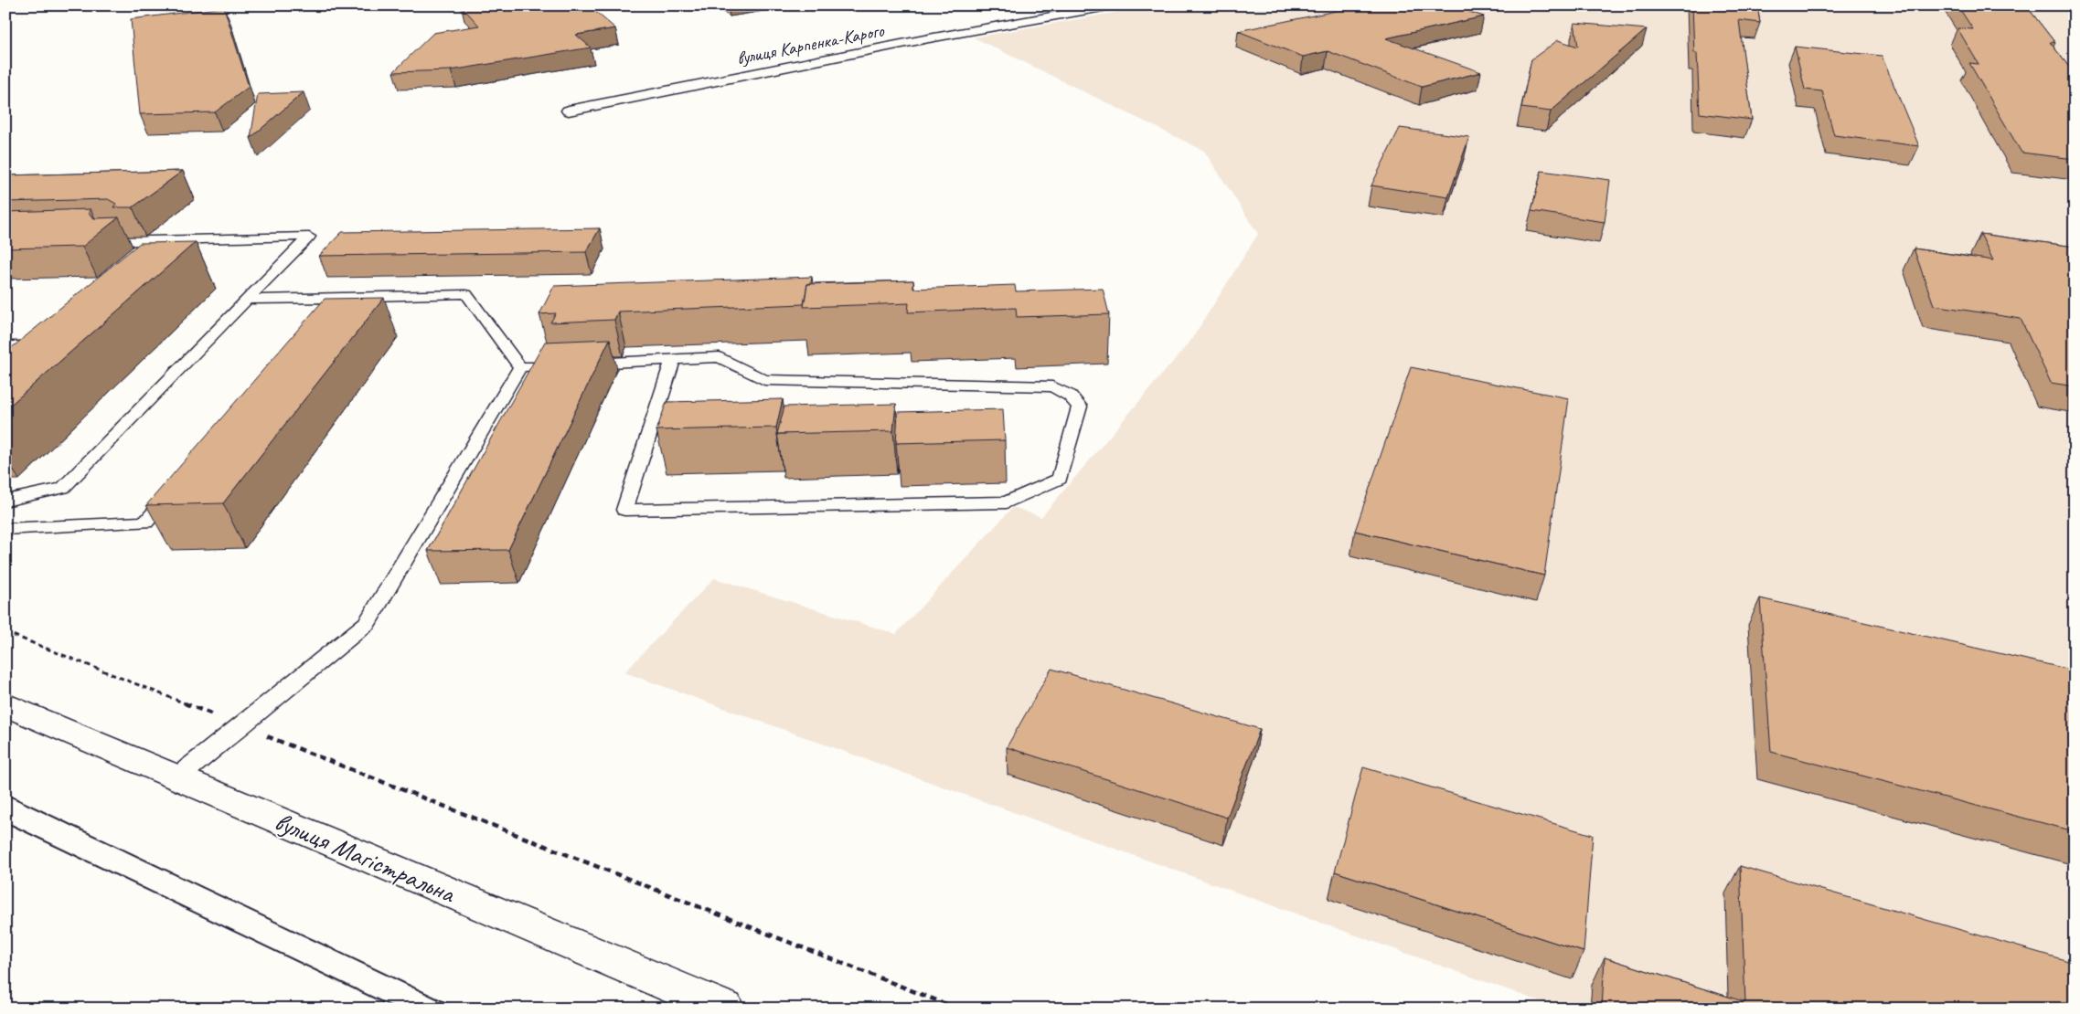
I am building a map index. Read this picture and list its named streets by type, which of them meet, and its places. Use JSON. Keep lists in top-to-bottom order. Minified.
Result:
{"streets":{"street":["вулиця Карпенка-Карого","вулиця Магістральна"]}}
